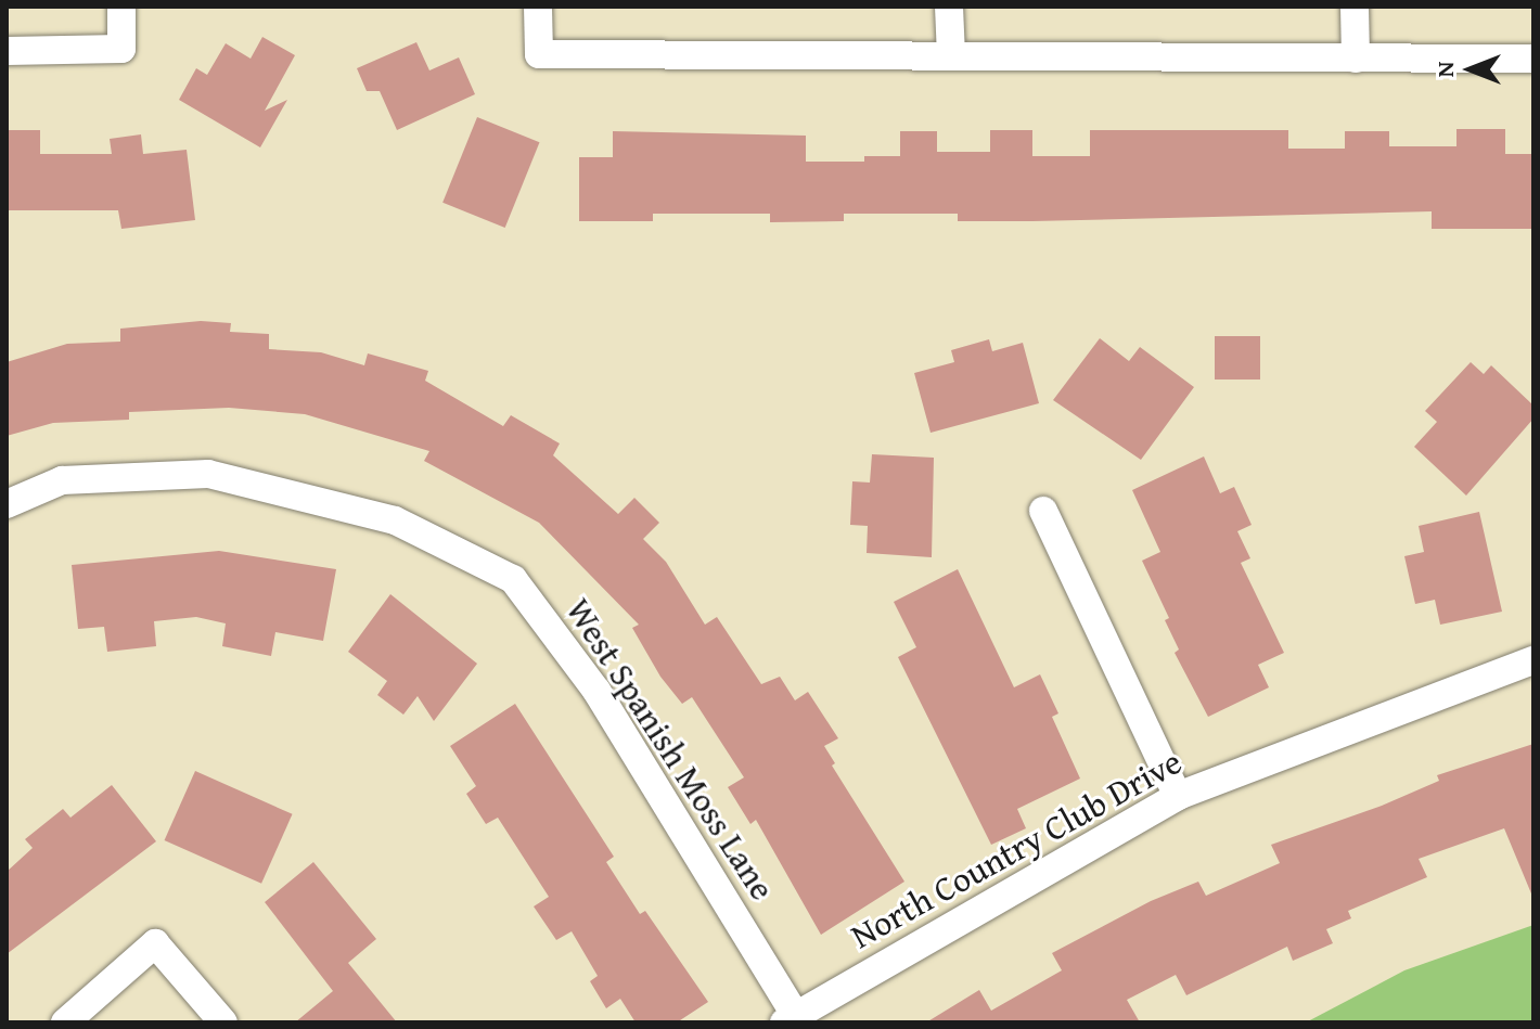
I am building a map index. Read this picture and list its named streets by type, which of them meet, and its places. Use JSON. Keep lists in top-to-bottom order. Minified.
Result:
{"streets":{"street":["West Spanish Moss Lane","North Country Club Drive"]},"crossings":[["West Spanish Moss Lane","North Country Club Drive"]],"north":"left"}
